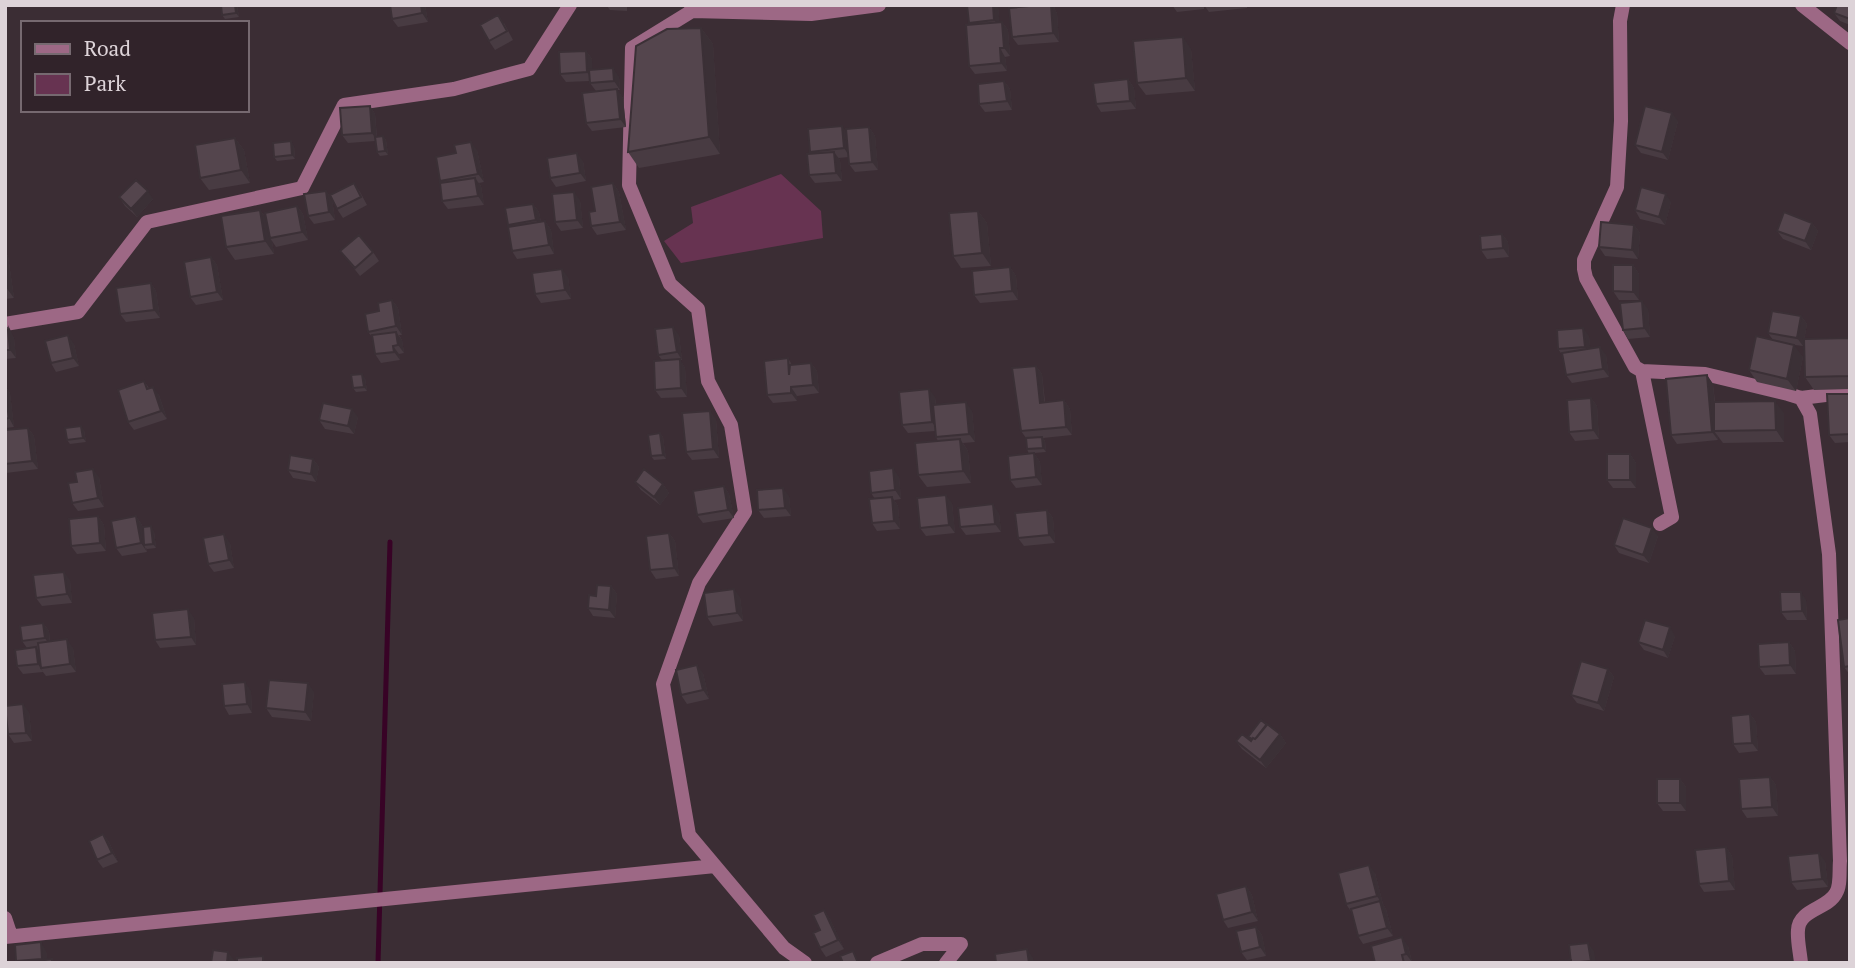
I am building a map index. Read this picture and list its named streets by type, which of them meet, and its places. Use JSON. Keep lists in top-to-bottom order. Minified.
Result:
{"legend":["Road","Park"]}
